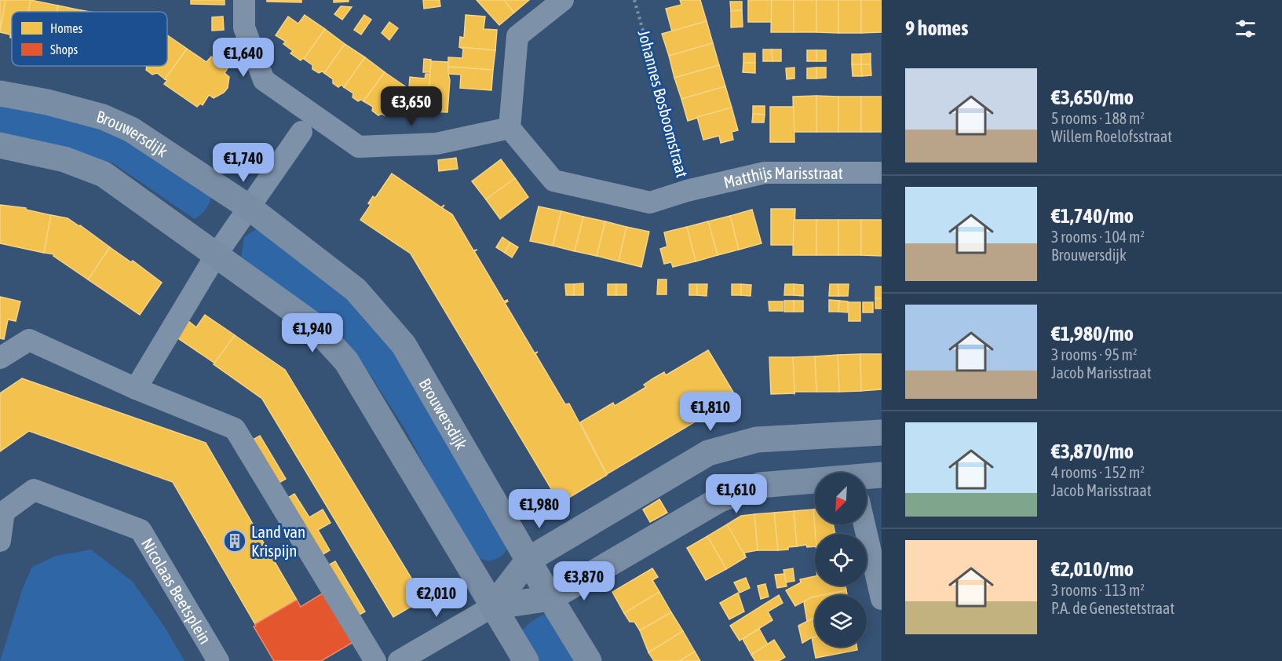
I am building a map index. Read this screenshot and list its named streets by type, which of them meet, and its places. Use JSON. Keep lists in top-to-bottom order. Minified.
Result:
{"streets":{"street":["Johannes Bosboomstraat","Brouwersdijk","Matthijs Marisstraat","Nicolaas Beetsplein"]},"crossings":[["Johannes Bosboomstraat","Matthijs Marisstraat"]],"places":{"building":["Land van Krispijn"]},"legend":["Homes","Shops"],"north":"bottom left","page":{"heading":"9 homes","price":["€1,640","€3,650","€1,740","€1,940","€1,810","€1,610","€1,980","€3,870","€2,010"],"list":[{"name":"€3,650/mo","note":"5 rooms · 188 m² · Willem Roelofsstraat"},{"name":"€1,740/mo","note":"3 rooms · 104 m² · Brouwersdijk"},{"name":"€1,980/mo","note":"3 rooms · 95 m² · Jacob Marisstraat"},{"name":"€3,870/mo","note":"4 rooms · 152 m² · Jacob Marisstraat"},{"name":"€2,010/mo","note":"3 rooms · 113 m² · P.A. de Genestetstraat"}]}}
